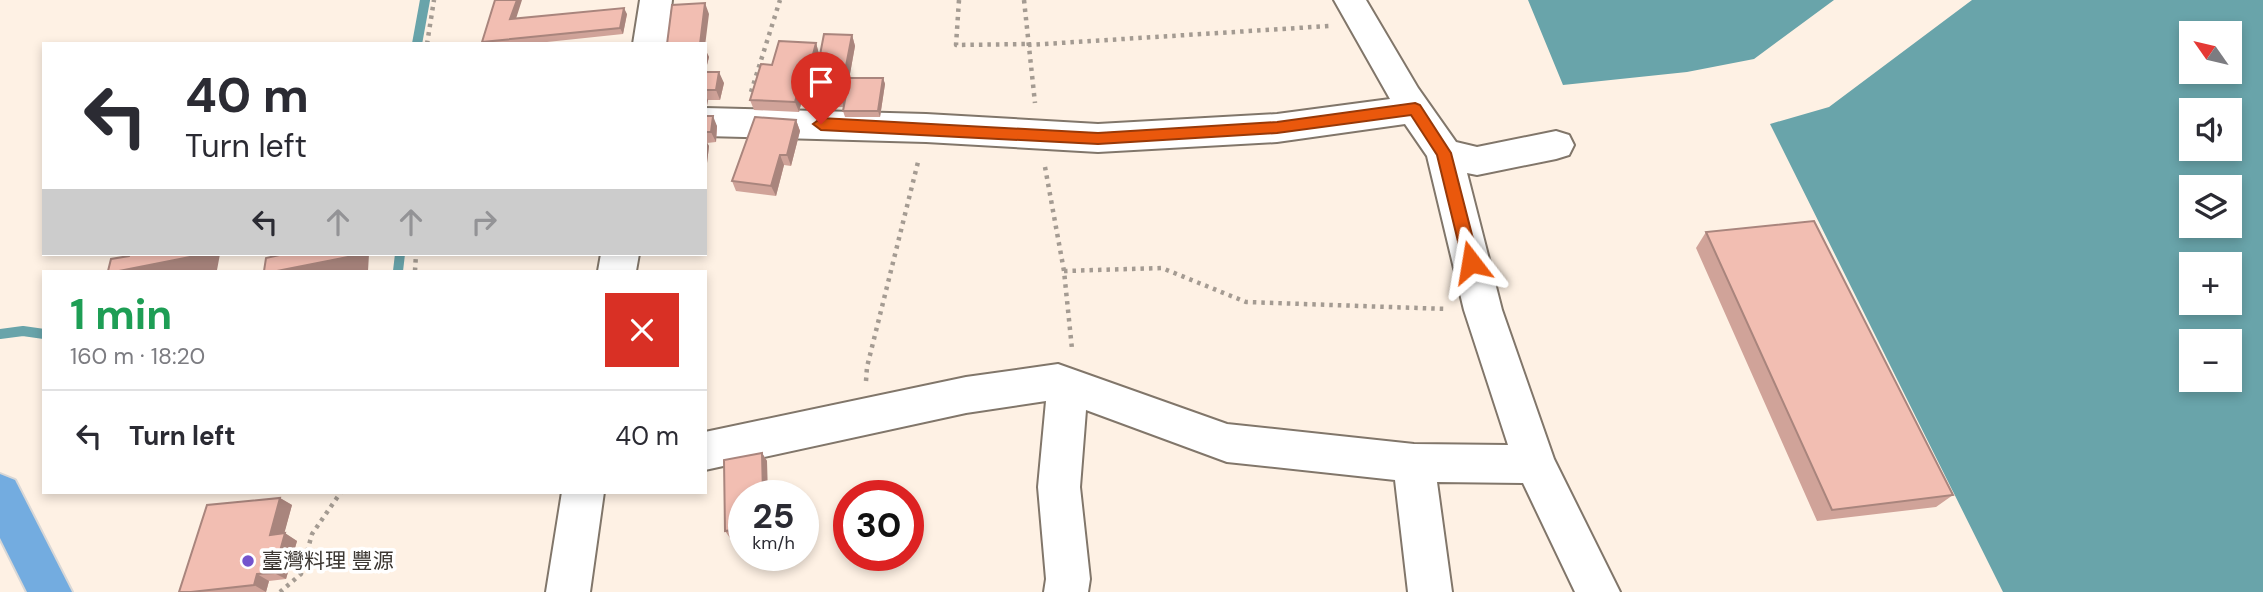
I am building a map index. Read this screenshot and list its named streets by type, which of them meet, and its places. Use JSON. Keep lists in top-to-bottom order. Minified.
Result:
{"places":["臺灣料理 豐源"],"north":"top left","page":{"map_buttons":["+","−"],"turn":["40 m","Turn left"],"heading":["1 min","160 m · 18:20"],"list":[{"name":"Turn left","value":"40 m"}],"speed":"25 km/h","limit":"30"}}
